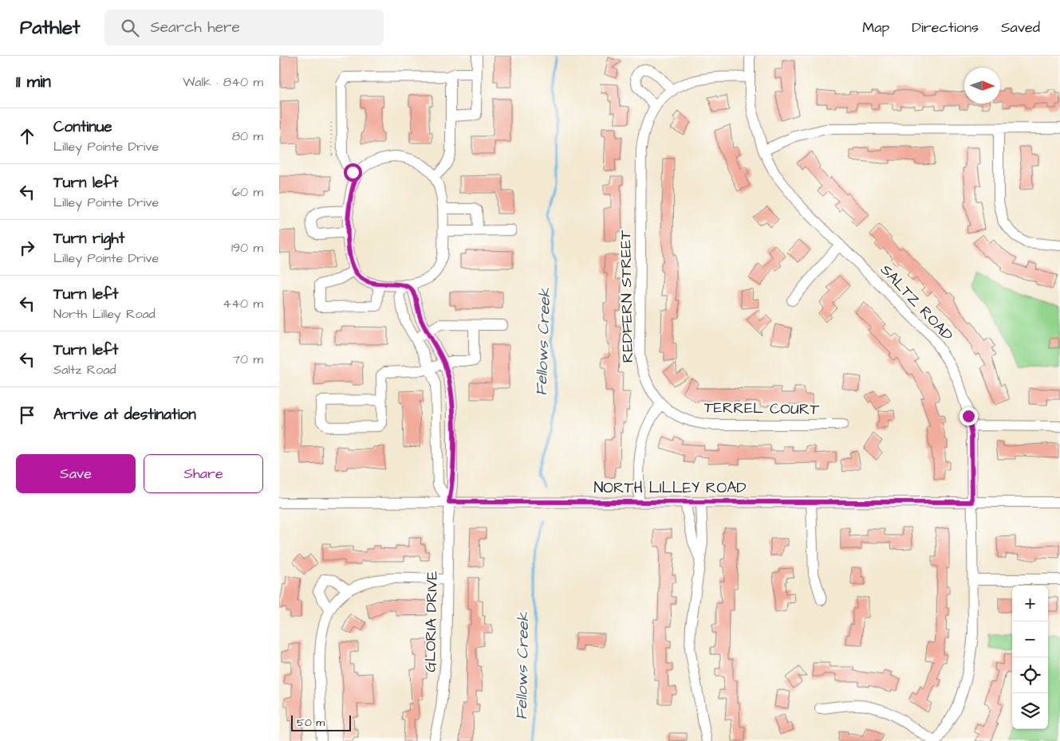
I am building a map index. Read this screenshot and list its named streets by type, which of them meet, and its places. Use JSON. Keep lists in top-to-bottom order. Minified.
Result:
{"streets":{"street":["REDFERN STREET","SALTZ ROAD","TERREL COURT","NORTH LILLEY ROAD","GLORIA DRIVE"]},"crossings":[["REDFERN STREET","SALTZ ROAD"],["REDFERN STREET","TERREL COURT"],["SALTZ ROAD","NORTH LILLEY ROAD"],["NORTH LILLEY ROAD","GLORIA DRIVE"]],"water":["Fellows Creek"],"scale_bar":"50 m","north":"right","page":{"header":"Pathlet","search":"Search here","nav":["Map","Directions","Saved"],"heading":["11 min","Walk · 840 m"],"list":[["Continue","Lilley Pointe Drive","80 m"],["Turn left","Lilley Pointe Drive","60 m"],["Turn right","Lilley Pointe Drive","190 m"],["Turn left","North Lilley Road","440 m"],["Turn left","Saltz Road","70 m"],"Arrive at destination"],"buttons":["Save","Share"],"map_buttons":["+","−"],"scale":"50 m"}}
